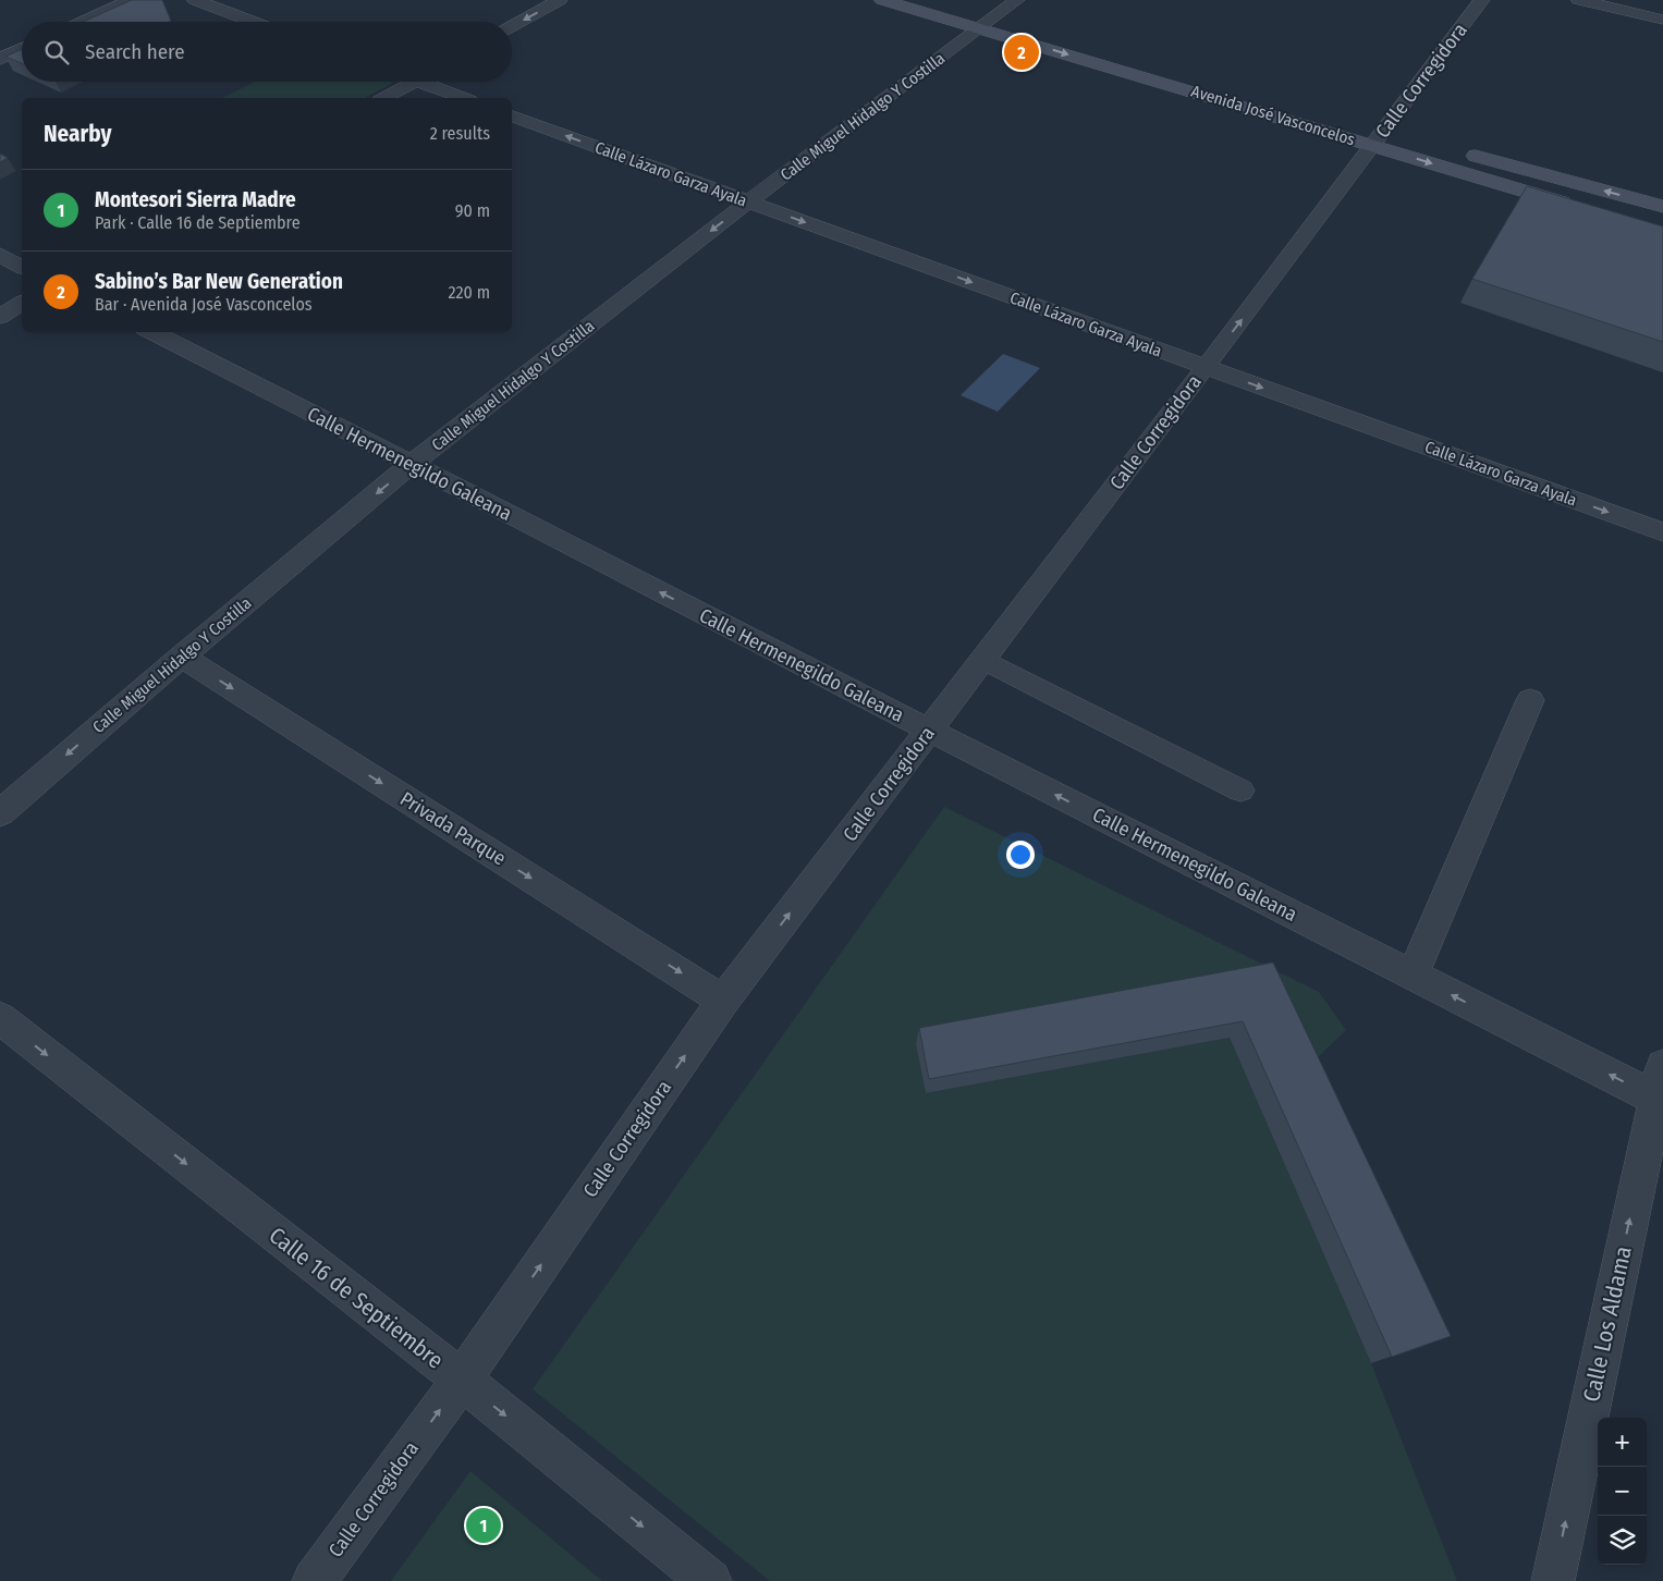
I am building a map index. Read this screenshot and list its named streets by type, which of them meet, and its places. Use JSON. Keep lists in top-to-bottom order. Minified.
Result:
{"streets":{"main road":["Avenida José Vasconcelos"],"street":["Calle Corregidora","Calle Miguel Hidalgo Y Costilla","Calle Lázaro Garza Ayala","Calle Hermenegildo Galeana","Privada Parque","Calle 16 de Septiembre","Calle Los Aldama"]},"crossings":[["Calle Corregidora","Avenida José Vasconcelos"],["Calle Corregidora","Calle Lázaro Garza Ayala"],["Calle Corregidora","Calle Hermenegildo Galeana"],["Calle Corregidora","Privada Parque"],["Calle Corregidora","Calle 16 de Septiembre"],["Avenida José Vasconcelos","Calle Miguel Hidalgo Y Costilla"],["Calle Miguel Hidalgo Y Costilla","Calle Lázaro Garza Ayala"],["Calle Miguel Hidalgo Y Costilla","Calle Hermenegildo Galeana"],["Calle Miguel Hidalgo Y Costilla","Privada Parque"],["Calle Hermenegildo Galeana","Calle Los Aldama"]],"one_way":["Calle Corregidora","Calle Miguel Hidalgo Y Costilla","Calle Hermenegildo Galeana","Privada Parque","Calle 16 de Septiembre","Calle Los Aldama"],"page":{"search":"Search here","pins":["2","1"],"heading":["Nearby","2 results"],"list":[{"mark":"1","name":"Montesori Sierra Madre","note":"Park · Calle 16 de Septiembre","value":"90 m"},{"mark":"2","name":"Sabino’s Bar New Generation","note":"Bar · Avenida José Vasconcelos","value":"220 m"}],"map_buttons":["+","−"]}}
